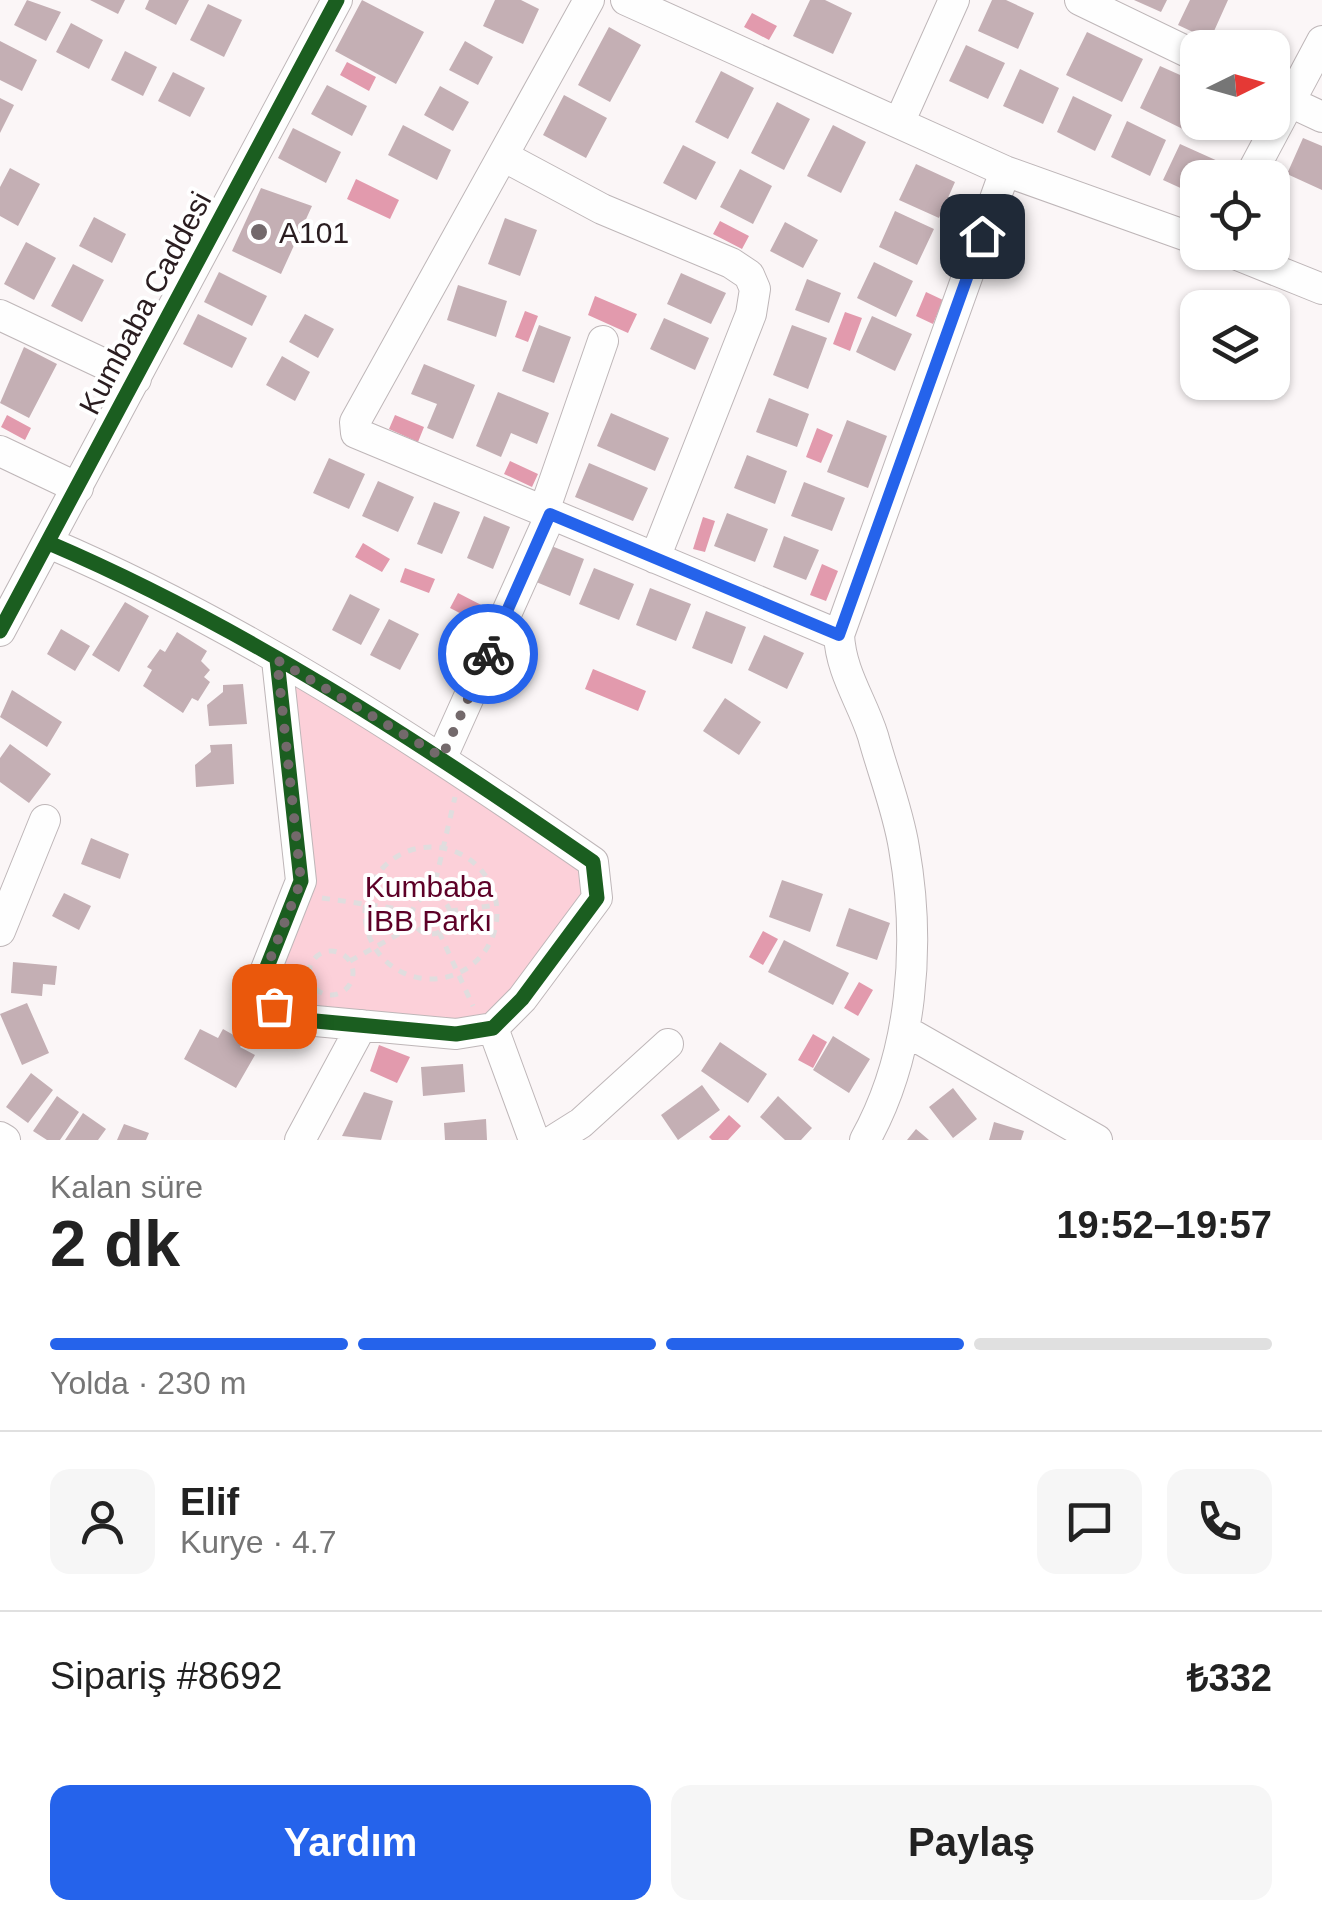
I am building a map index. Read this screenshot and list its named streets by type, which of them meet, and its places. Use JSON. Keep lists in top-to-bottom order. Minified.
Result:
{"streets":{"street":["Kumbaba Caddesi"]},"parks":["Kumbaba İBB Parkı"],"places":["A101"],"north":"right","page":{"heading":["2 dk","Kalan süre","19:52–19:57"],"panel":["Elif","Kurye · 4.7","Sipariş #8692","₺332"],"bar":"Yolda · 230 m","buttons":["Yardım","Paylaş"]}}
